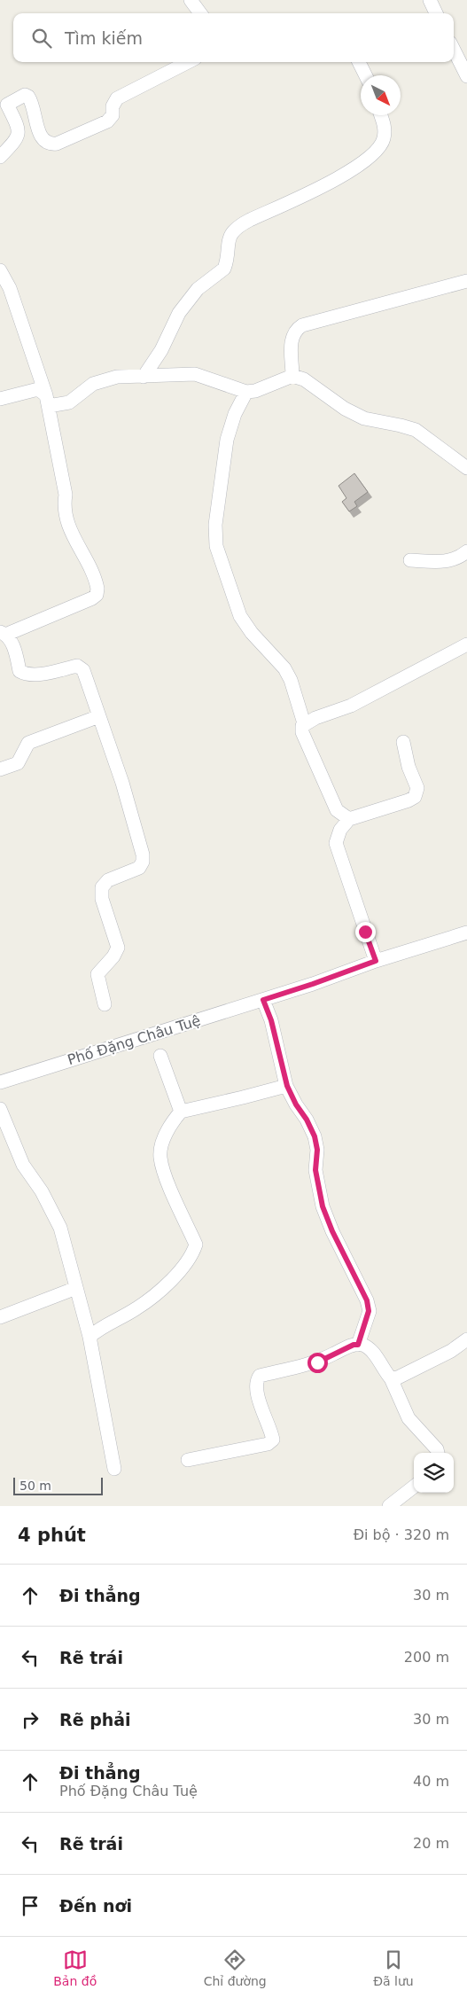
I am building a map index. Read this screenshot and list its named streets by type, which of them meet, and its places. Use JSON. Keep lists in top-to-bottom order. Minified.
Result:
{"streets":{"street":["Phố Đặng Châu Tuệ"]},"scale_bar":"50 m","north":"bottom right","page":{"search":"Tìm kiếm","scale":"50 m","heading":["4 phút","Đi bộ · 320 m"],"list":[["Đi thẳng","30 m"],["Rẽ trái","200 m"],["Rẽ phải","30 m"],["Đi thẳng","Phố Đặng Châu Tuệ","40 m"],["Rẽ trái","20 m"],"Đến nơi"],"nav":["Bản đồ","Chỉ đường","Đã lưu"]}}
